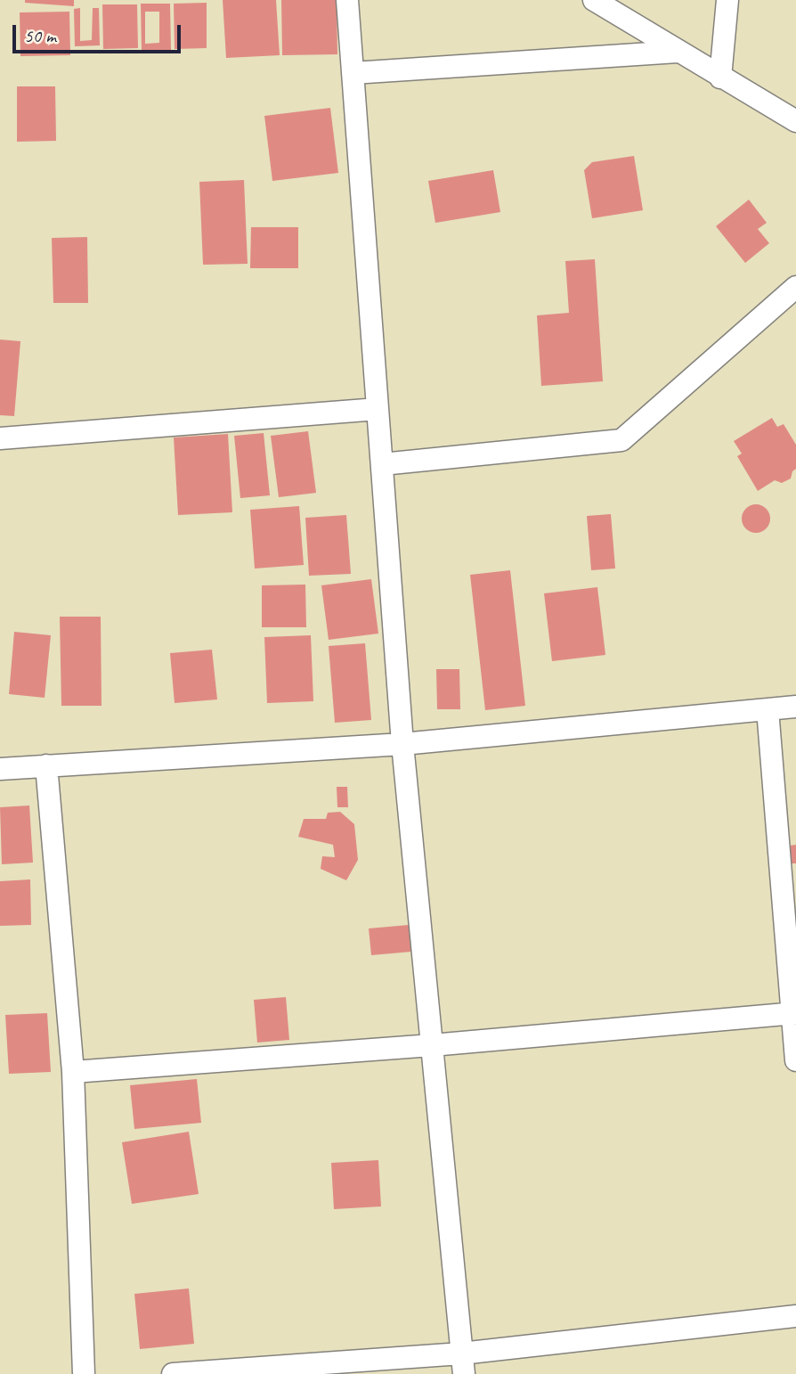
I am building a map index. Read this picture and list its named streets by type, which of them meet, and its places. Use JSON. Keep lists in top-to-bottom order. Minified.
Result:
{"scale_bar":"50 m"}
